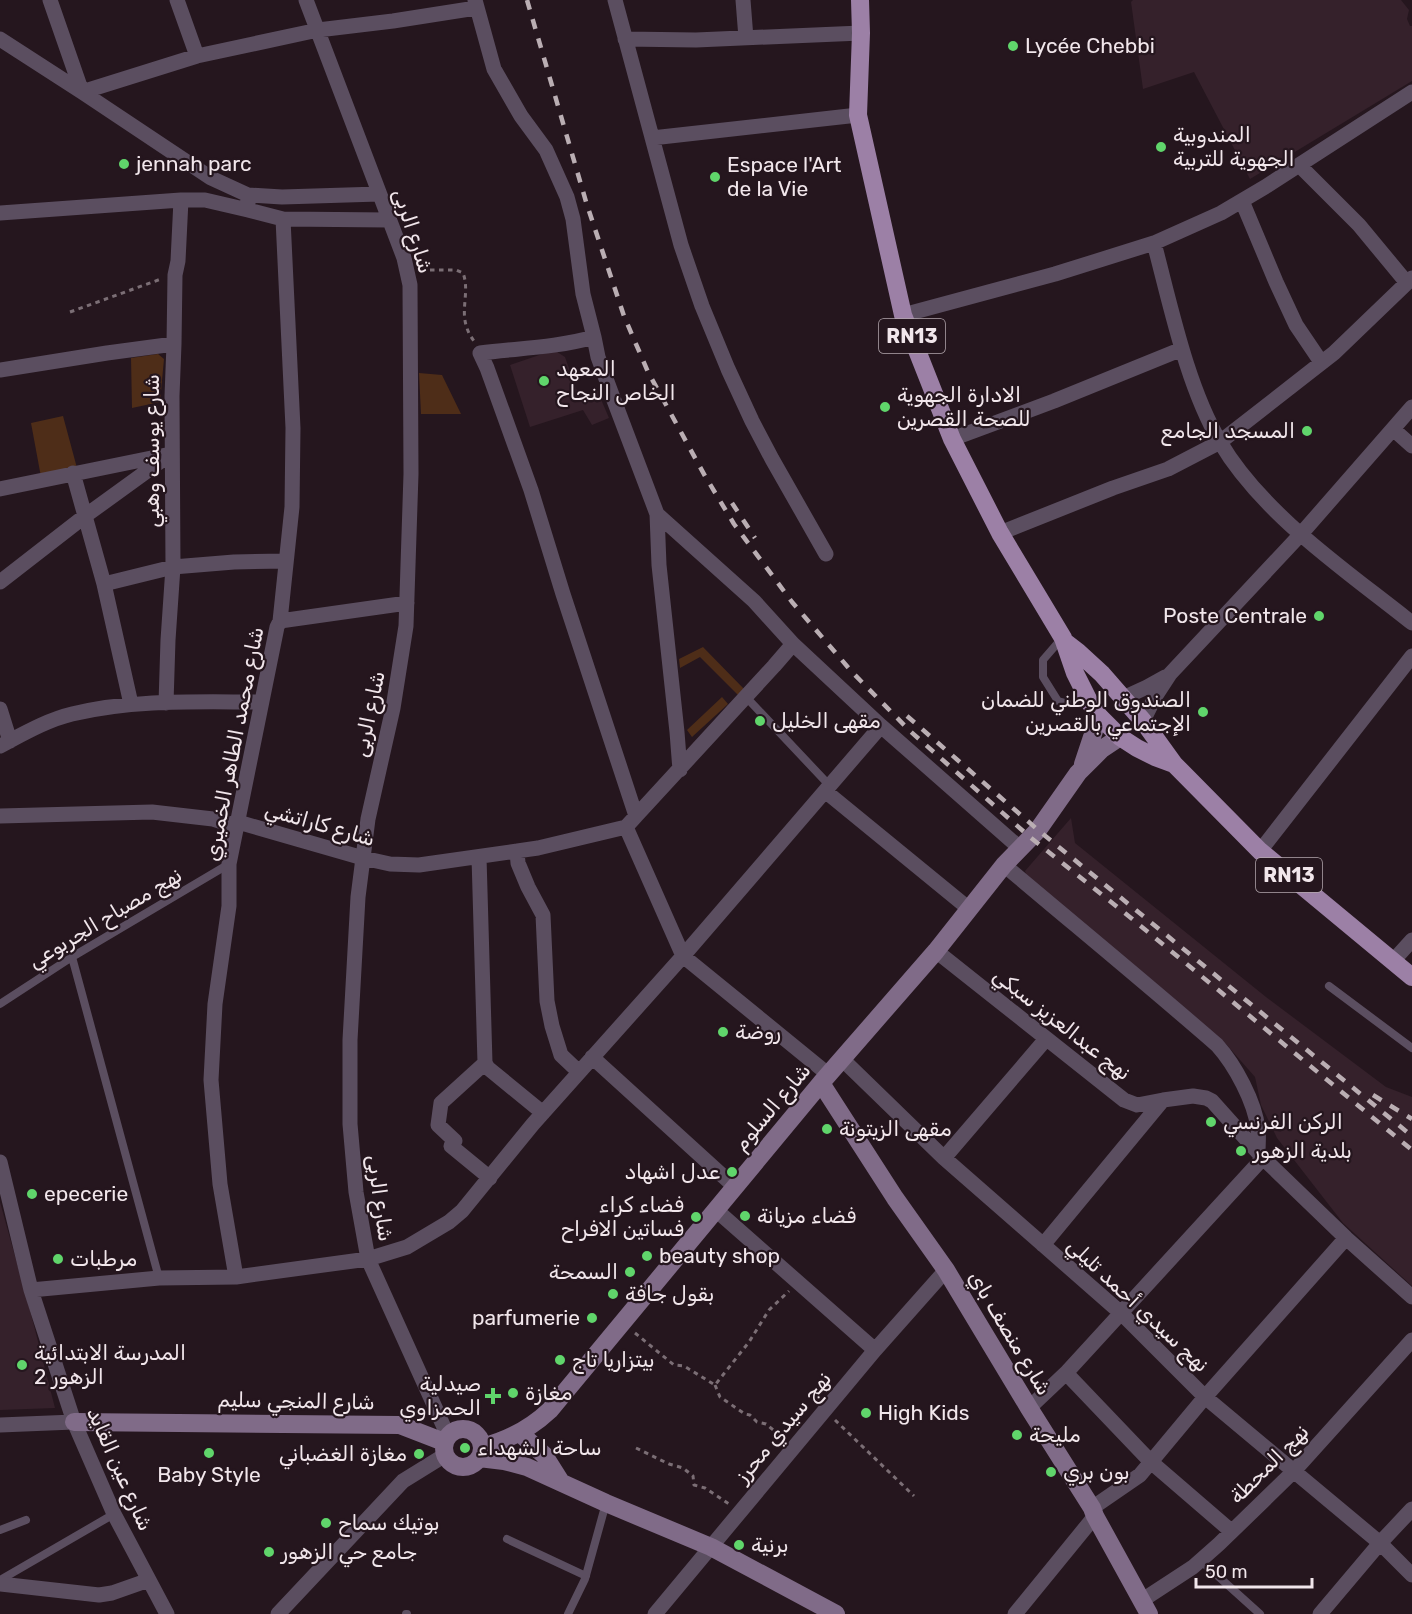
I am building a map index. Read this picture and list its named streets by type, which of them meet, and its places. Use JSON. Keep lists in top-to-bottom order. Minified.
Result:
{"streets":{"main road":["RN13"],"street":["شارع الربى","شارع يوسف وهبي","شارع محمد الطاهر الخميري","شارع كاراتشي","نهج عبدالعزيز سبكي","شارع السلوم","نهج سيدي أحمد تليلي","شارع منصف باي","شارع المنجي سليم","نهج سيدي محرز","نهج المحطة","شارع عين القايد"],"lane":["نهج مصباح الجربوعي"]},"crossings":[["شارع الربى","شارع كاراتشي"],["شارع الربى","شارع السلوم"],["شارع الربى","شارع المنجي سليم"],["شارع محمد الطاهر الخميري","شارع كاراتشي"],["شارع محمد الطاهر الخميري","نهج مصباح الجربوعي"],["نهج عبدالعزيز سبكي","شارع السلوم"],["شارع السلوم","نهج سيدي أحمد تليلي"],["شارع السلوم","شارع منصف باي"],["شارع السلوم","شارع المنجي سليم"],["نهج سيدي أحمد تليلي","نهج المحطة"],["شارع منصف باي","نهج سيدي محرز"],["شارع منصف باي","نهج المحطة"],["شارع المنجي سليم","شارع عين القايد"]],"places":{"other":["Lycée Chebbi","المندوبية الجهوية للتربية","jennah parc","Espace l'Art de la Vie","المعهد الخاص النجاح","الادارة الجهوية للصحة القصرين","المسجد الجامع","Poste Centrale","الصندوق الوطني للضمان الإجتماعي بالقصرين","مقهى الخليل","روضة","الركن الفرنسي","مقهى الزيتونة","بلدية الزهور","عدل اشهاد","epecerie","فضاء مزيانة","فضاء كراء فساتين الافراح","beauty shop","مرطبات","السمحة","بقول جافة","parfumerie","بيتزاريا تاج","المدرسة الابتدائية الزهور 2","مغازة","High Kids","مليحة","ساحة الشهداء","Baby Style","مغازة الغضباني","بون بري","بوتيك سماح","برنية","جامع حي الزهور"],"health":["صيدلية الحمزاوي"]},"scale_bar":"50 m"}
